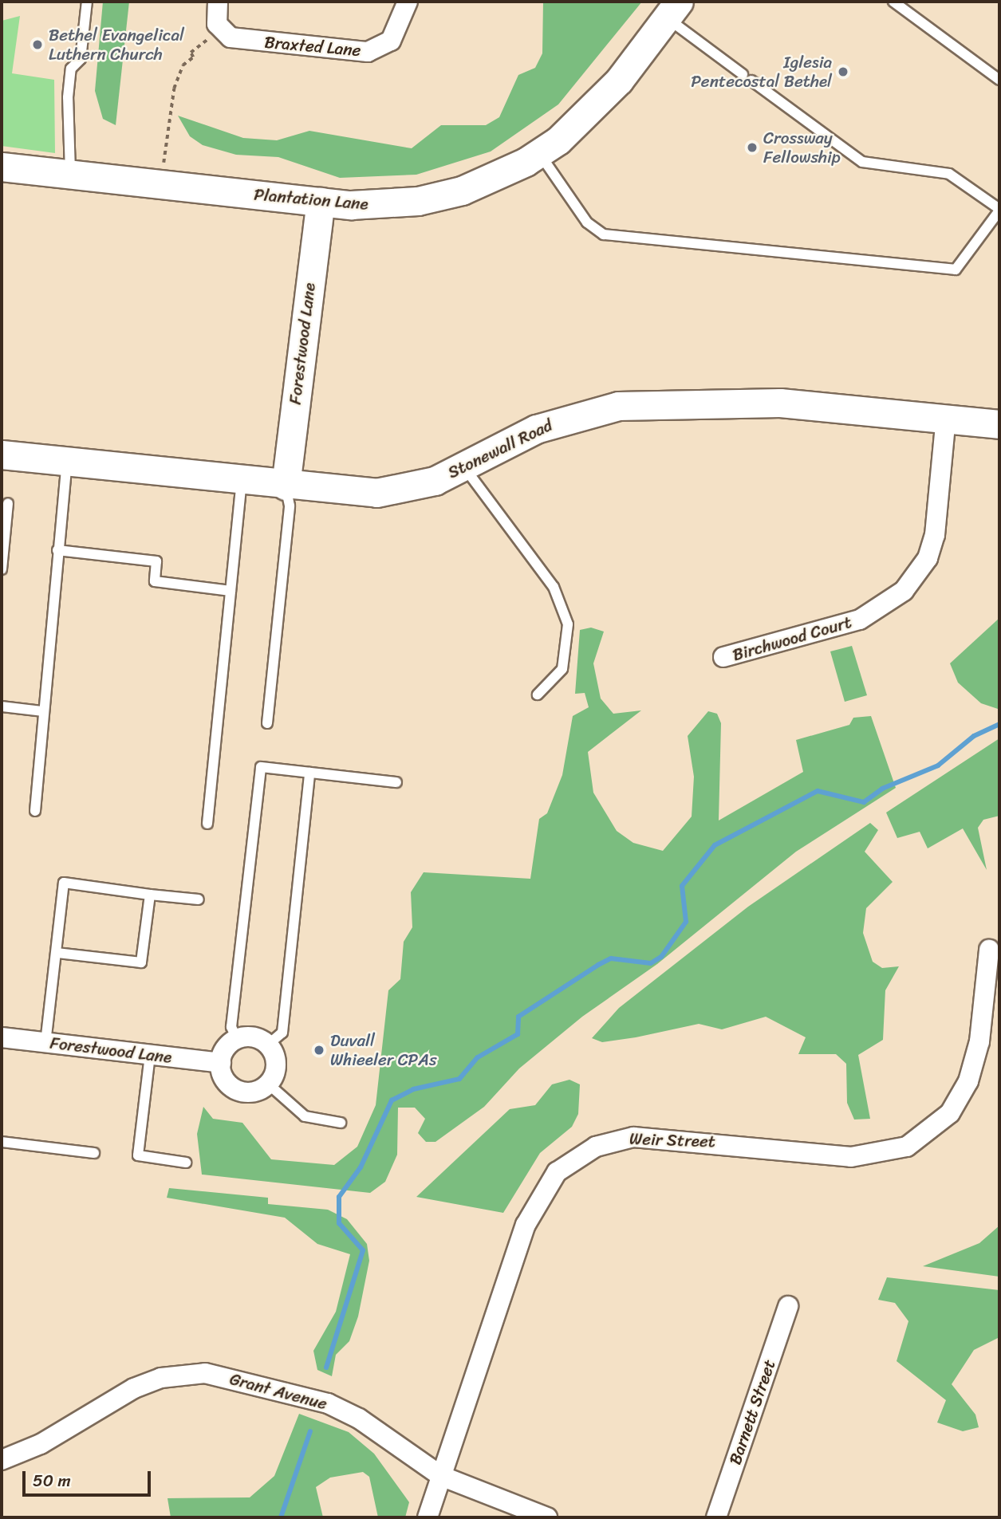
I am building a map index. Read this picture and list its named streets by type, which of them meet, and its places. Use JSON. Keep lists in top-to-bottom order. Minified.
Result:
{"streets":{"street":["Braxted Lane","Plantation Lane","Forestwood Lane","Stonewall Road","Birchwood Court","Weir Street","Grant Avenue","Barnett Street"]},"crossings":[["Plantation Lane","Forestwood Lane"],["Forestwood Lane","Stonewall Road"],["Stonewall Road","Birchwood Court"],["Weir Street","Grant Avenue"]],"places":["Bethel Evangelical Luthern Church","Iglesia Pentecostal Bethel","Crossway Fellowship","Duvall Whieeler CPAs"],"scale_bar":"50 m"}
